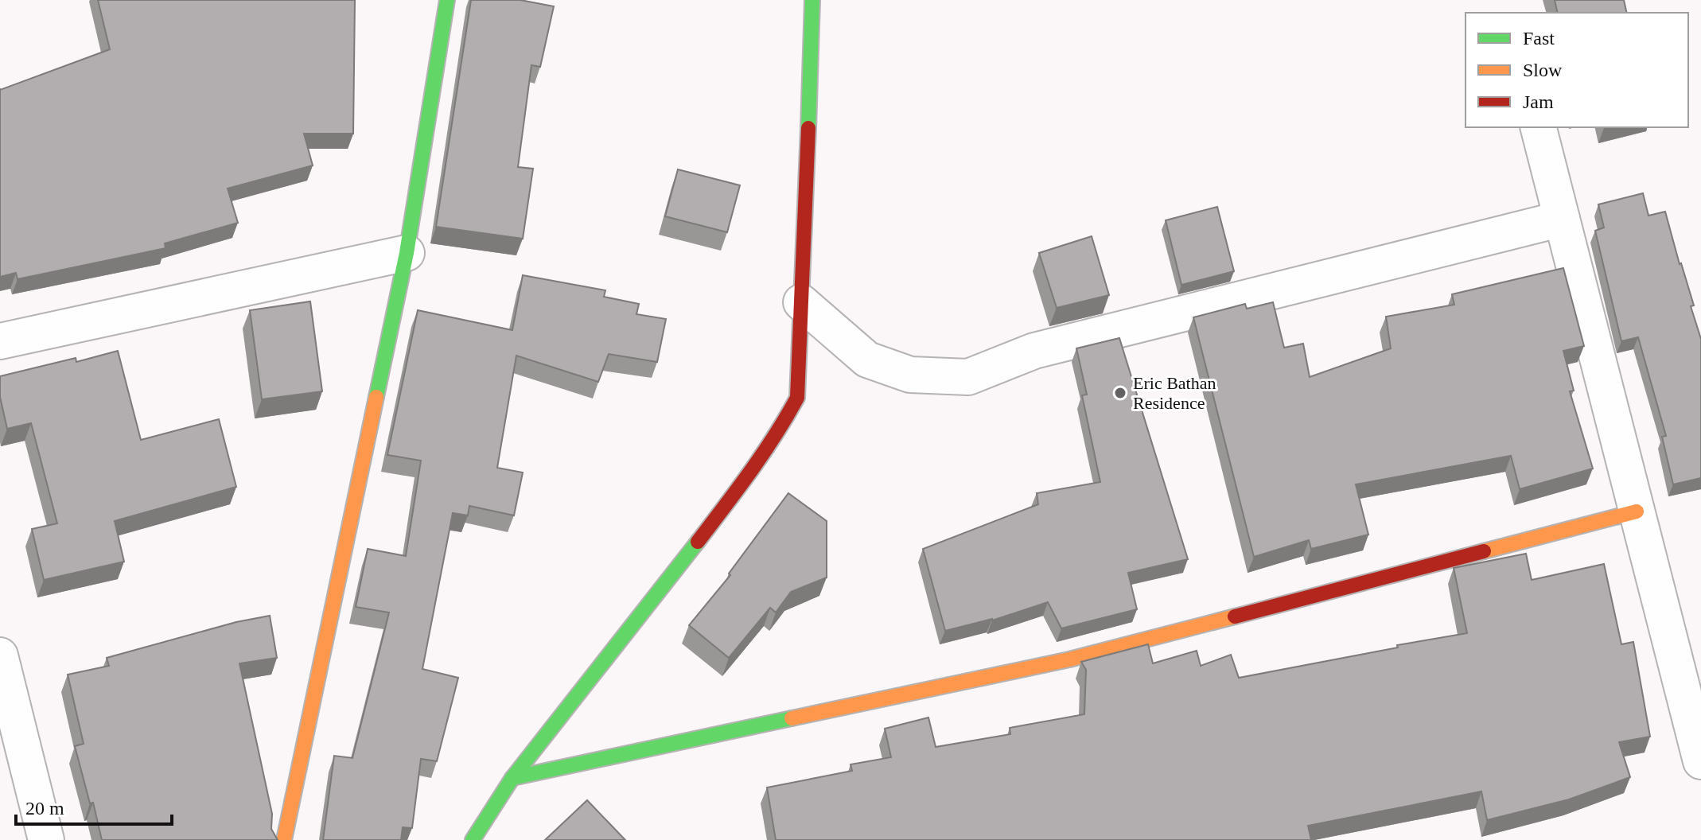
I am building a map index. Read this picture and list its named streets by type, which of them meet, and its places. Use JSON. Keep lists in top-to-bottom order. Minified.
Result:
{"places":["Eric Bathan Residence"],"legend":["Fast","Slow","Jam"],"scale_bar":"20 m"}
